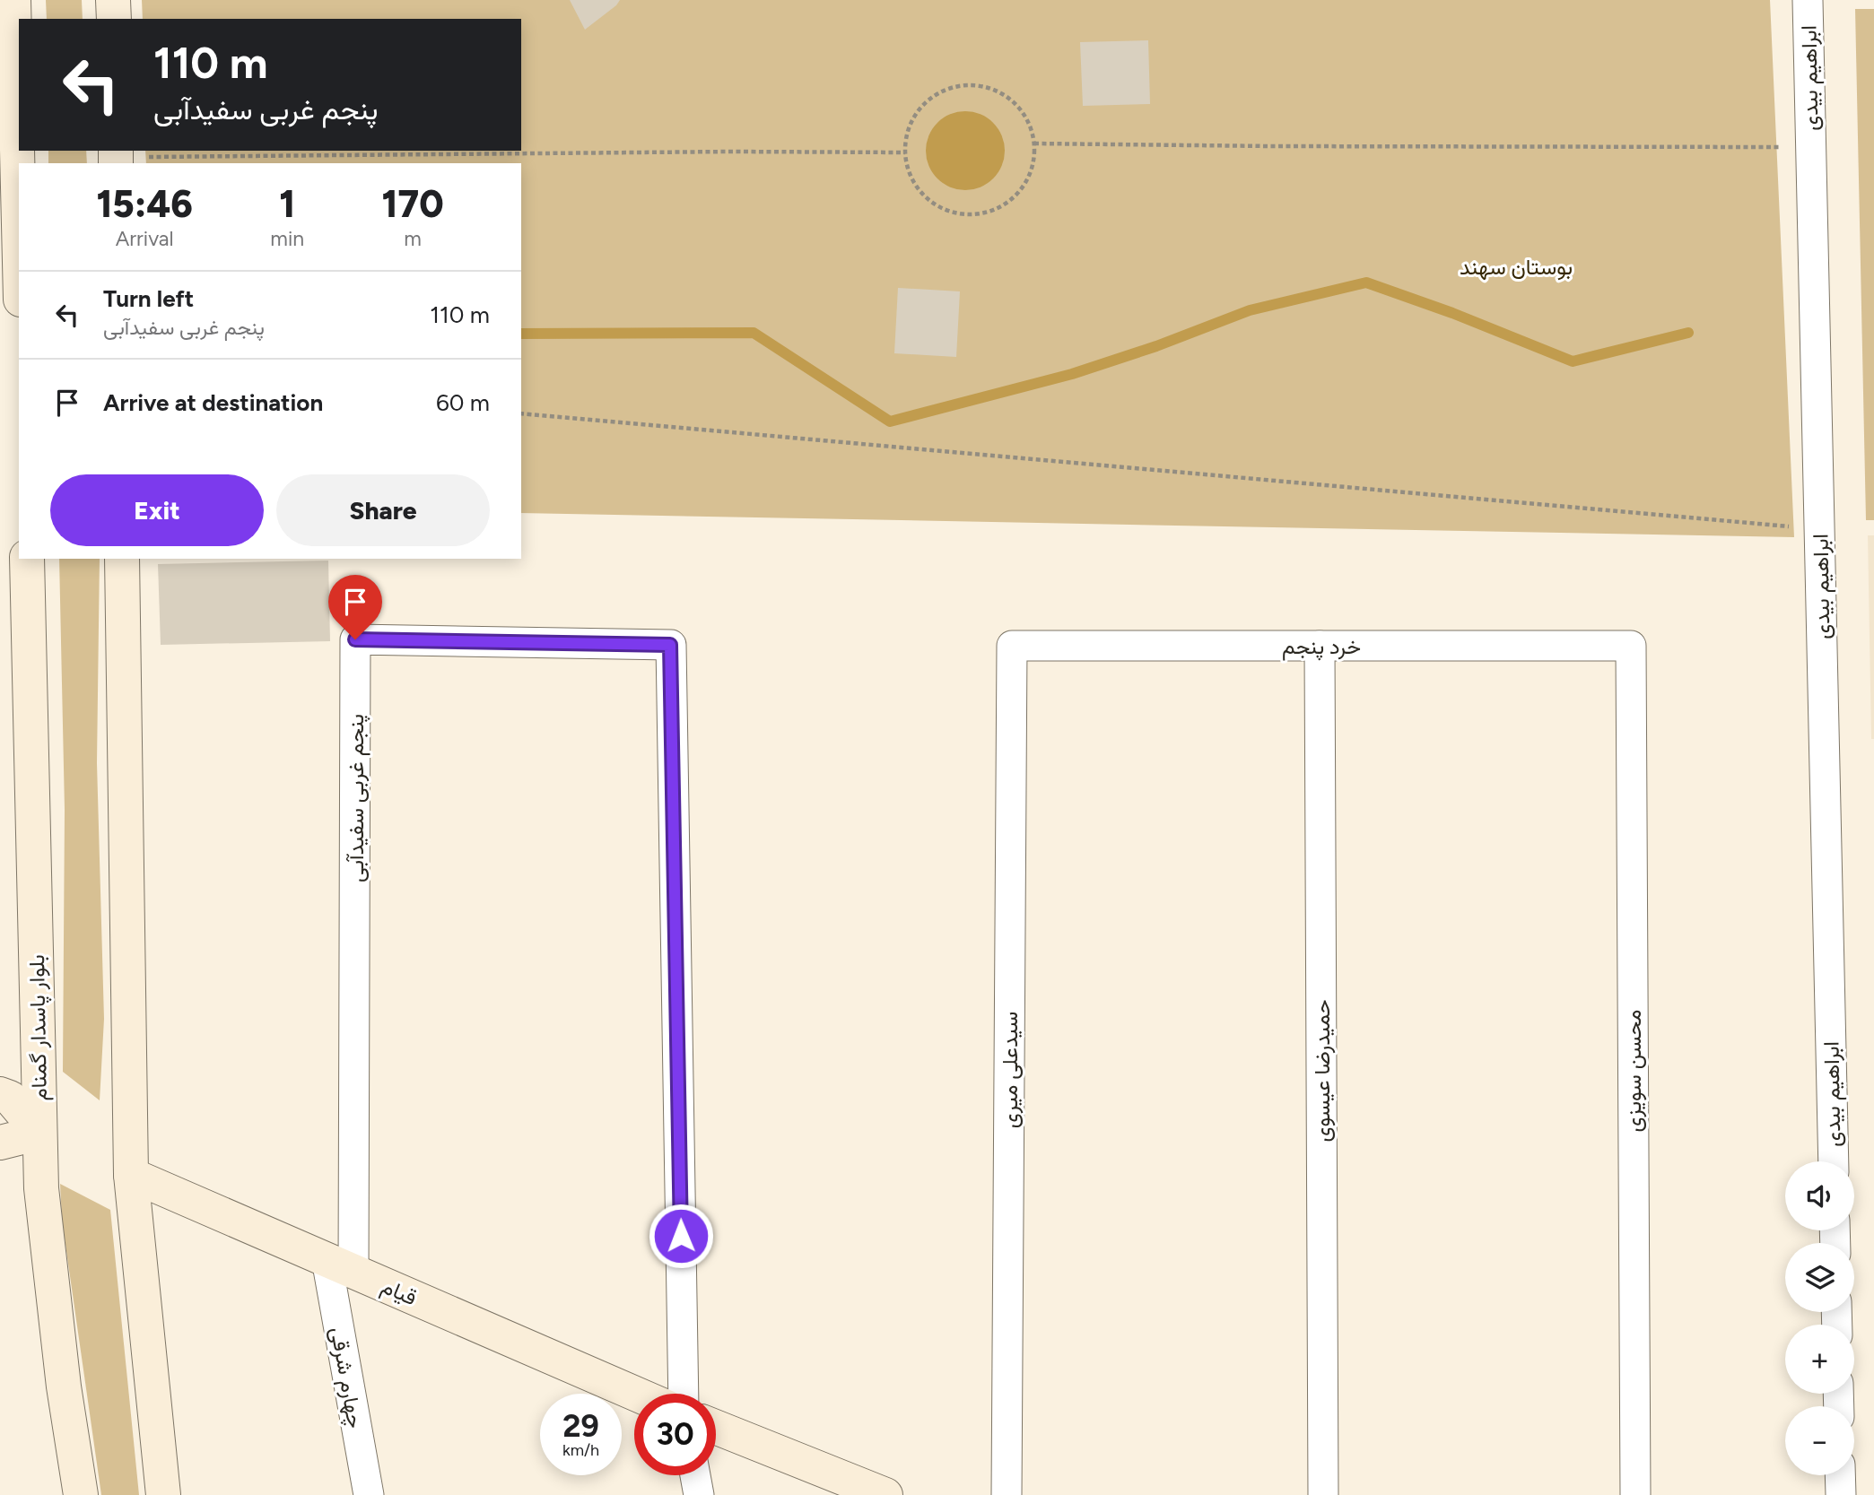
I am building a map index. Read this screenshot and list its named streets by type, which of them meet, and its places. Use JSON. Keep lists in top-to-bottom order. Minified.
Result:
{"streets":{"main road":["بلوار پاسدار گمنام","قیام"],"street":["ابراهیم بیدی","خرد پنجم","پنجم غربی سفیدآبی","سیدعلی میری","حمیدرضا عیسوی","محسن سویزی","چهارم شرقی"]},"crossings":[["خرد پنجم","سیدعلی میری"],["خرد پنجم","حمیدرضا عیسوی"],["خرد پنجم","محسن سویزی"],["پنجم غربی سفیدآبی","قیام"],["پنجم غربی سفیدآبی","چهارم شرقی"],["قیام","چهارم شرقی"]],"parks":["بوستان سهند"],"page":{"turn":["110 m","پنجم غربی سفیدآبی"],"eta":["15:46","Arrival","1","min","170","m"],"list":[{"name":"Turn left","note":"پنجم غربی سفیدآبی","value":"110 m"},{"name":"Arrive at destination","value":"60 m"}],"buttons":["Exit","Share"],"map_buttons":["+","−"],"speed":"29 km/h","limit":"30"}}
